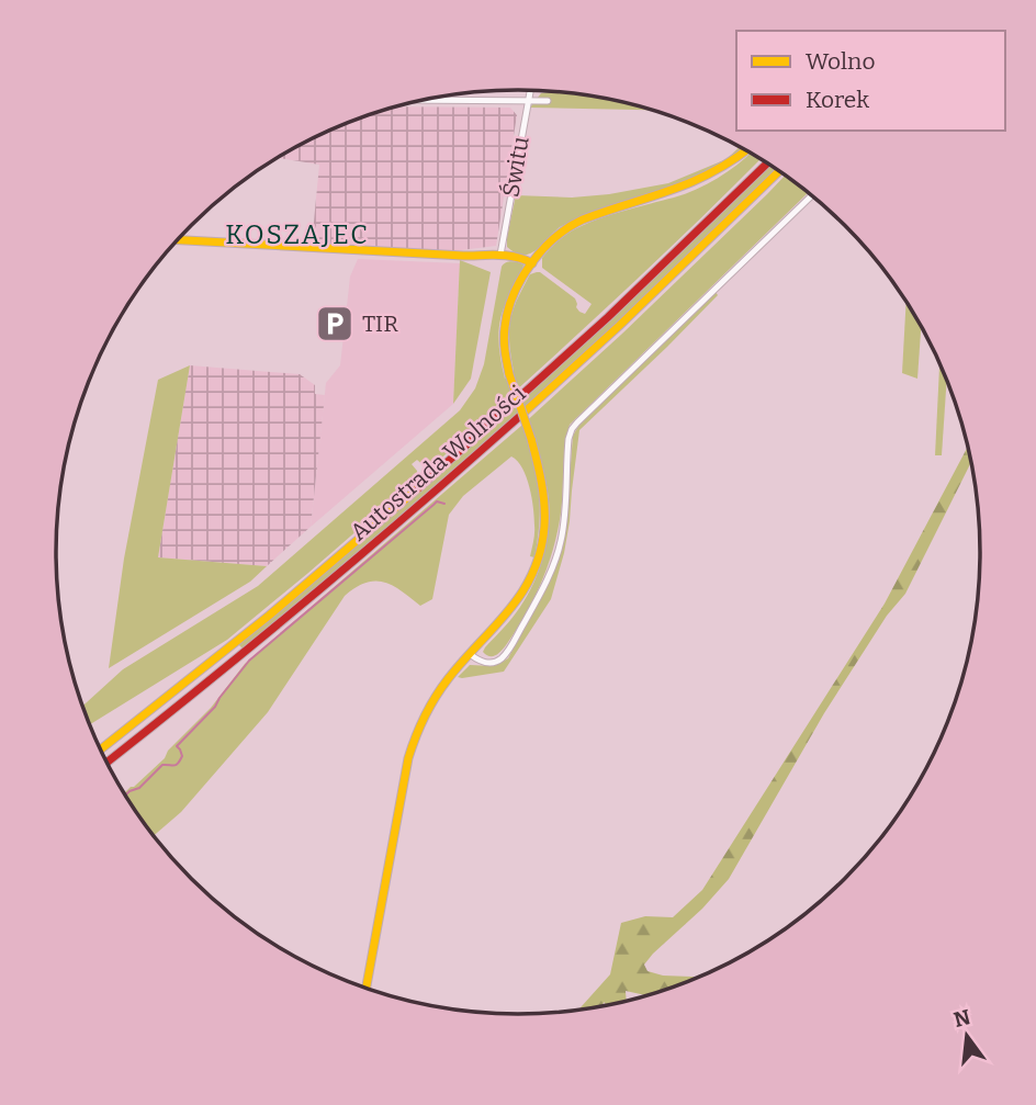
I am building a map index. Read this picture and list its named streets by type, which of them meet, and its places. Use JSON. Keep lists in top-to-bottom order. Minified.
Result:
{"streets":{"main road":["Autostrada Wolności"],"street":["Świtu"]},"districts":["KOSZAJEC"],"places":{"parking":["TIR"]},"legend":["Wolno","Korek"],"north":"top"}
